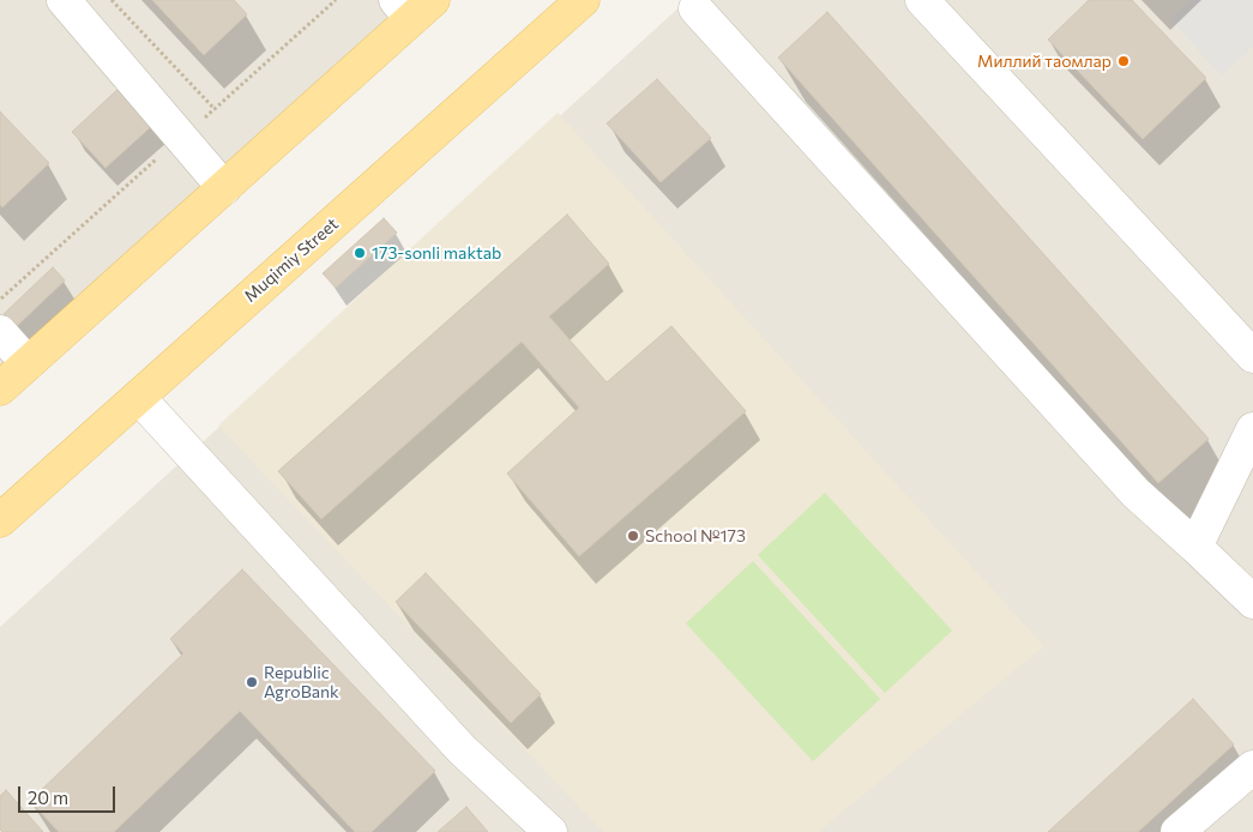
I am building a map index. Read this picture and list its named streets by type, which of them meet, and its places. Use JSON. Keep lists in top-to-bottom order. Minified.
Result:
{"streets":{"main road":["Muqimiy Street"]},"places":["Миллий таомлар","173-sonli maktab","School №173","Republic AgroBank"],"scale_bar":"20 m"}
